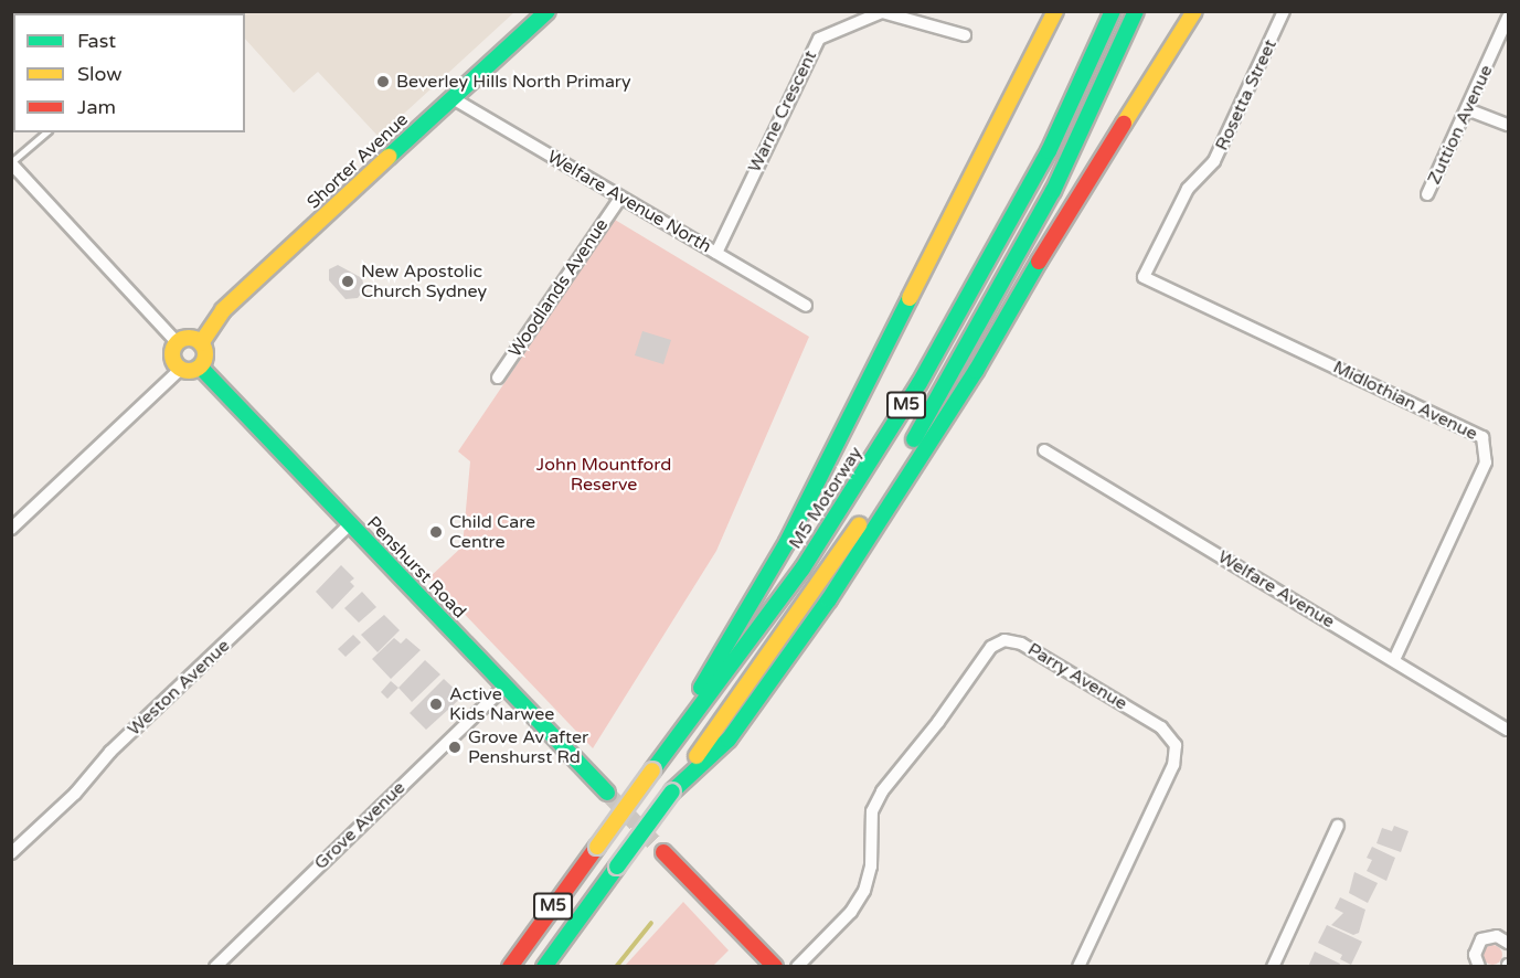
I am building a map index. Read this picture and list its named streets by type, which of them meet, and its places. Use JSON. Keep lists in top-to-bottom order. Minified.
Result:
{"streets":{"main road":["Shorter Avenue","M5","M5 Motorway","Penshurst Road"],"street":["Rosetta Street","Warne Crescent","Zuttion Avenue","Welfare Avenue North","Woodlands Avenue","Midlothian Avenue","Welfare Avenue","Parry Avenue","Weston Avenue","Grove Avenue"]},"crossings":[["Rosetta Street","Midlothian Avenue"],["Warne Crescent","Welfare Avenue North"],["Shorter Avenue","Welfare Avenue North"],["Shorter Avenue","Penshurst Road"],["Welfare Avenue North","Woodlands Avenue"],["Midlothian Avenue","Welfare Avenue"],["Penshurst Road","Weston Avenue"],["Penshurst Road","Grove Avenue"]],"parks":["John Mountford Reserve"],"places":["Beverley Hills North Primary","New Apostolic Church Sydney","Child Care Centre","Active Kids Narwee","Grove Av after Penshurst Rd"],"legend":["Fast","Slow","Jam"]}
